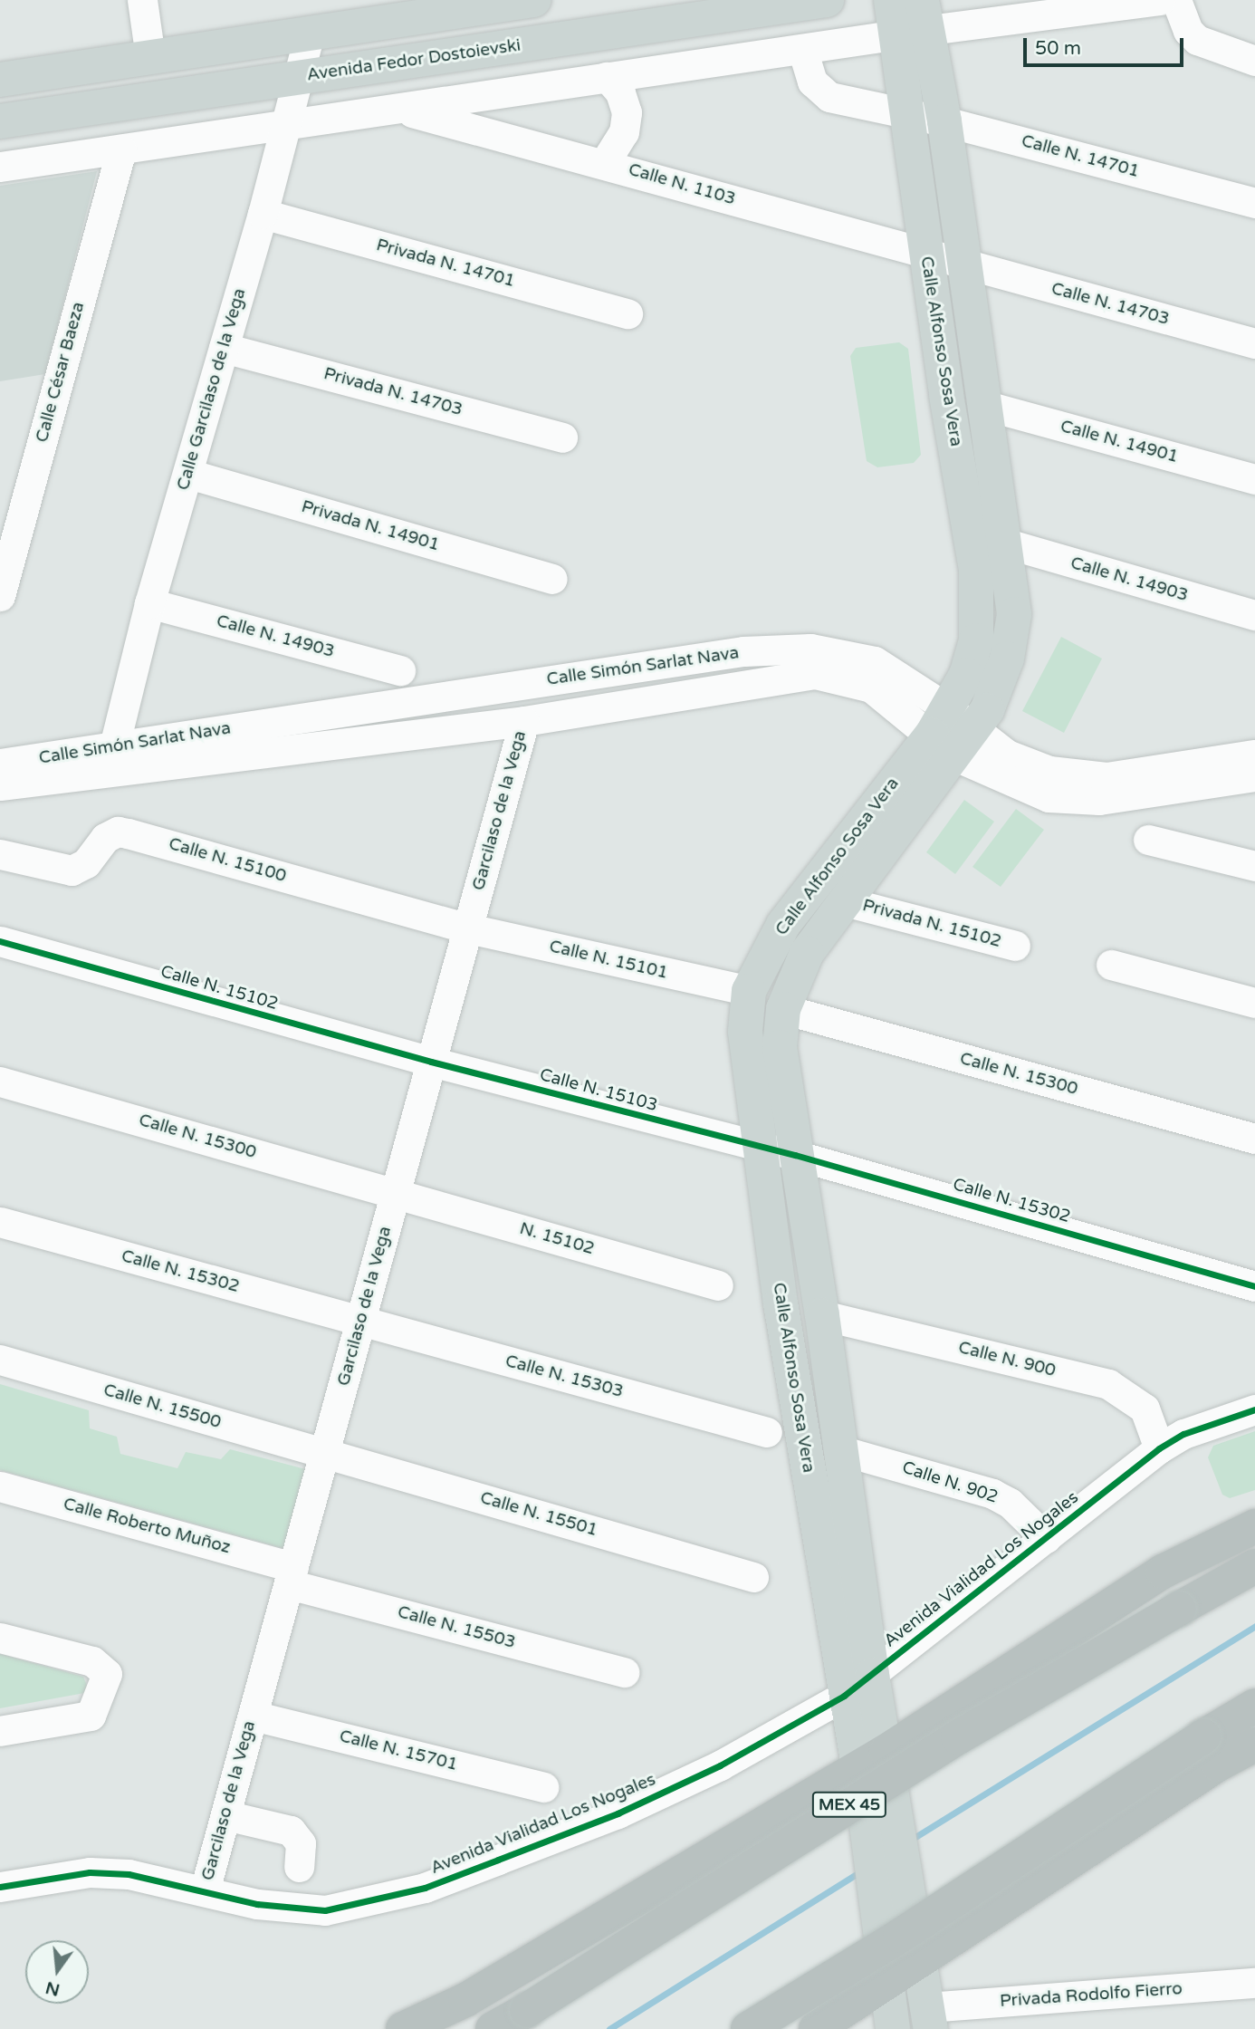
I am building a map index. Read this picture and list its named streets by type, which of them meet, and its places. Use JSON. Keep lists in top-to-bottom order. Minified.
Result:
{"streets":{"highway":["MEX 45"],"main road":["Avenida Fedor Dostoievski","Calle Alfonso Sosa Vera"],"street":["Calle N. 14701","Calle N. 1103","Privada N. 14701","Calle N. 14703","Calle César Baeza","Calle Garcilaso de la Vega","Privada N. 14703","Calle N. 14901","Privada N. 14901","Calle N. 14903","Calle Simón Sarlat Nava","Garcilaso de la Vega","Calle N. 15100","Privada N. 15102","Calle N. 15101","Calle N. 15102","Calle N. 15300","Calle N. 15103","Calle N. 15302","N. 15102","Calle N. 900","Calle N. 15303","Calle N. 15500","Calle N. 902","Calle N. 15501","Calle Roberto Muñoz","Avenida Vialidad Los Nogales","Calle N. 15503","Calle N. 15701","Privada Rodolfo Fierro"]},"crossings":[["Avenida Fedor Dostoievski","Calle Garcilaso de la Vega"],["Calle N. 14701","Calle Alfonso Sosa Vera"],["Calle N. 1103","Calle N. 14703"],["Calle N. 1103","Calle Alfonso Sosa Vera"],["Privada N. 14701","Calle Garcilaso de la Vega"],["Calle N. 14703","Calle Alfonso Sosa Vera"],["Calle Alfonso Sosa Vera","Calle N. 14901"],["Calle Alfonso Sosa Vera","Calle N. 14903"],["Calle Alfonso Sosa Vera","Calle Simón Sarlat Nava"],["Calle Alfonso Sosa Vera","Privada N. 15102"],["Calle Alfonso Sosa Vera","Calle N. 15101"],["Calle Alfonso Sosa Vera","Calle N. 15300"],["Calle Alfonso Sosa Vera","Calle N. 15103"],["Calle Alfonso Sosa Vera","Calle N. 15302"],["Calle Alfonso Sosa Vera","Calle N. 900"],["Calle Alfonso Sosa Vera","Calle N. 902"],["Calle Alfonso Sosa Vera","Avenida Vialidad Los Nogales"],["Calle Alfonso Sosa Vera","Privada Rodolfo Fierro"],["Calle Garcilaso de la Vega","Privada N. 14703"],["Calle Garcilaso de la Vega","Privada N. 14901"],["Calle Garcilaso de la Vega","Calle N. 14903"],["Calle Garcilaso de la Vega","Calle Simón Sarlat Nava"],["Calle Simón Sarlat Nava","Garcilaso de la Vega"],["Garcilaso de la Vega","Calle N. 15100"],["Garcilaso de la Vega","Calle N. 15101"],["Garcilaso de la Vega","Calle N. 15102"],["Garcilaso de la Vega","Calle N. 15300"],["Garcilaso de la Vega","Calle N. 15103"],["Garcilaso de la Vega","Calle N. 15302"],["Garcilaso de la Vega","N. 15102"],["Garcilaso de la Vega","Calle N. 15303"],["Garcilaso de la Vega","Calle N. 15500"],["Garcilaso de la Vega","Calle N. 15501"],["Garcilaso de la Vega","Calle Roberto Muñoz"],["Garcilaso de la Vega","Avenida Vialidad Los Nogales"],["Garcilaso de la Vega","Calle N. 15503"],["Garcilaso de la Vega","Calle N. 15701"],["Calle N. 15100","Calle N. 15101"],["Calle N. 15102","Calle N. 15103"],["Calle N. 15300","N. 15102"],["Calle N. 15103","Calle N. 15302"],["Calle N. 15302","Calle N. 15303"],["Calle N. 900","Avenida Vialidad Los Nogales"],["Calle N. 15500","Calle N. 15501"],["Calle N. 902","Avenida Vialidad Los Nogales"],["Calle Roberto Muñoz","Calle N. 15503"]],"scale_bar":"50 m","north":"bottom"}
